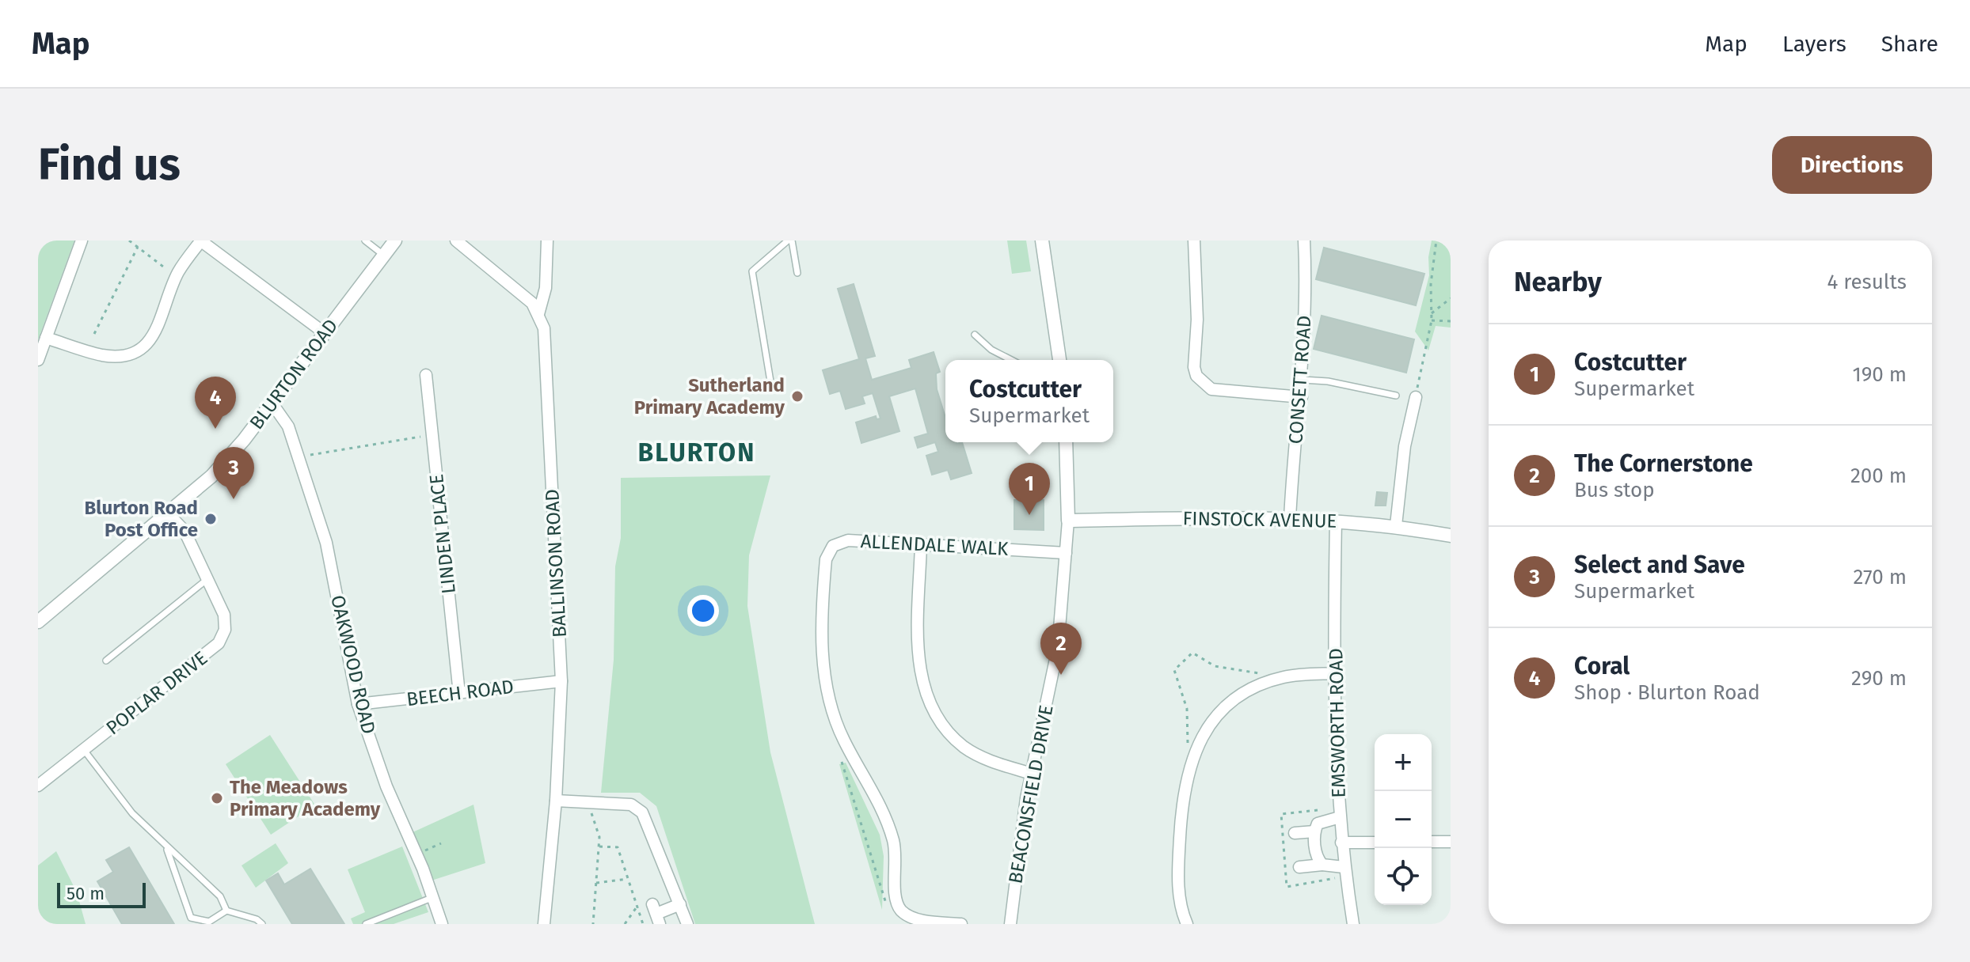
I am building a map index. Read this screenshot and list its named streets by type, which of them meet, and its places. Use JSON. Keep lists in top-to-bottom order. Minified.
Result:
{"streets":{"street":["BLURTON ROAD","CONSETT ROAD","FINSTOCK AVENUE","LINDEN PLACE","ALLENDALE WALK","BALLINSON ROAD","OAKWOOD ROAD","POPLAR DRIVE","BEECH ROAD","EMSWORTH ROAD","BEACONSFIELD DRIVE"]},"crossings":[["BLURTON ROAD","OAKWOOD ROAD"],["BLURTON ROAD","POPLAR DRIVE"],["CONSETT ROAD","FINSTOCK AVENUE"],["FINSTOCK AVENUE","EMSWORTH ROAD"],["FINSTOCK AVENUE","BEACONSFIELD DRIVE"],["LINDEN PLACE","BEECH ROAD"],["ALLENDALE WALK","BEACONSFIELD DRIVE"],["BALLINSON ROAD","BEECH ROAD"],["OAKWOOD ROAD","BEECH ROAD"]],"districts":["BLURTON"],"places":["Sutherland Primary Academy","Blurton Road Post Office","The Meadows Primary Academy"],"scale_bar":"50 m","page":{"header":"Map","nav":["Map","Layers","Share"],"buttons":"Directions","title":"Find us","heading":["Nearby","4 results"],"list":[{"mark":"1","name":"Costcutter","note":"Supermarket","value":"190 m"},{"mark":"2","name":"The Cornerstone","note":"Bus stop","value":"200 m"},{"mark":"3","name":"Select and Save","note":"Supermarket","value":"270 m"},{"mark":"4","name":"Coral","note":"Shop · Blurton Road","value":"290 m"}],"popup":["Costcutter","Supermarket"],"pins":["4","3","1","2"],"map_buttons":["+","−"],"scale":"50 m"}}
